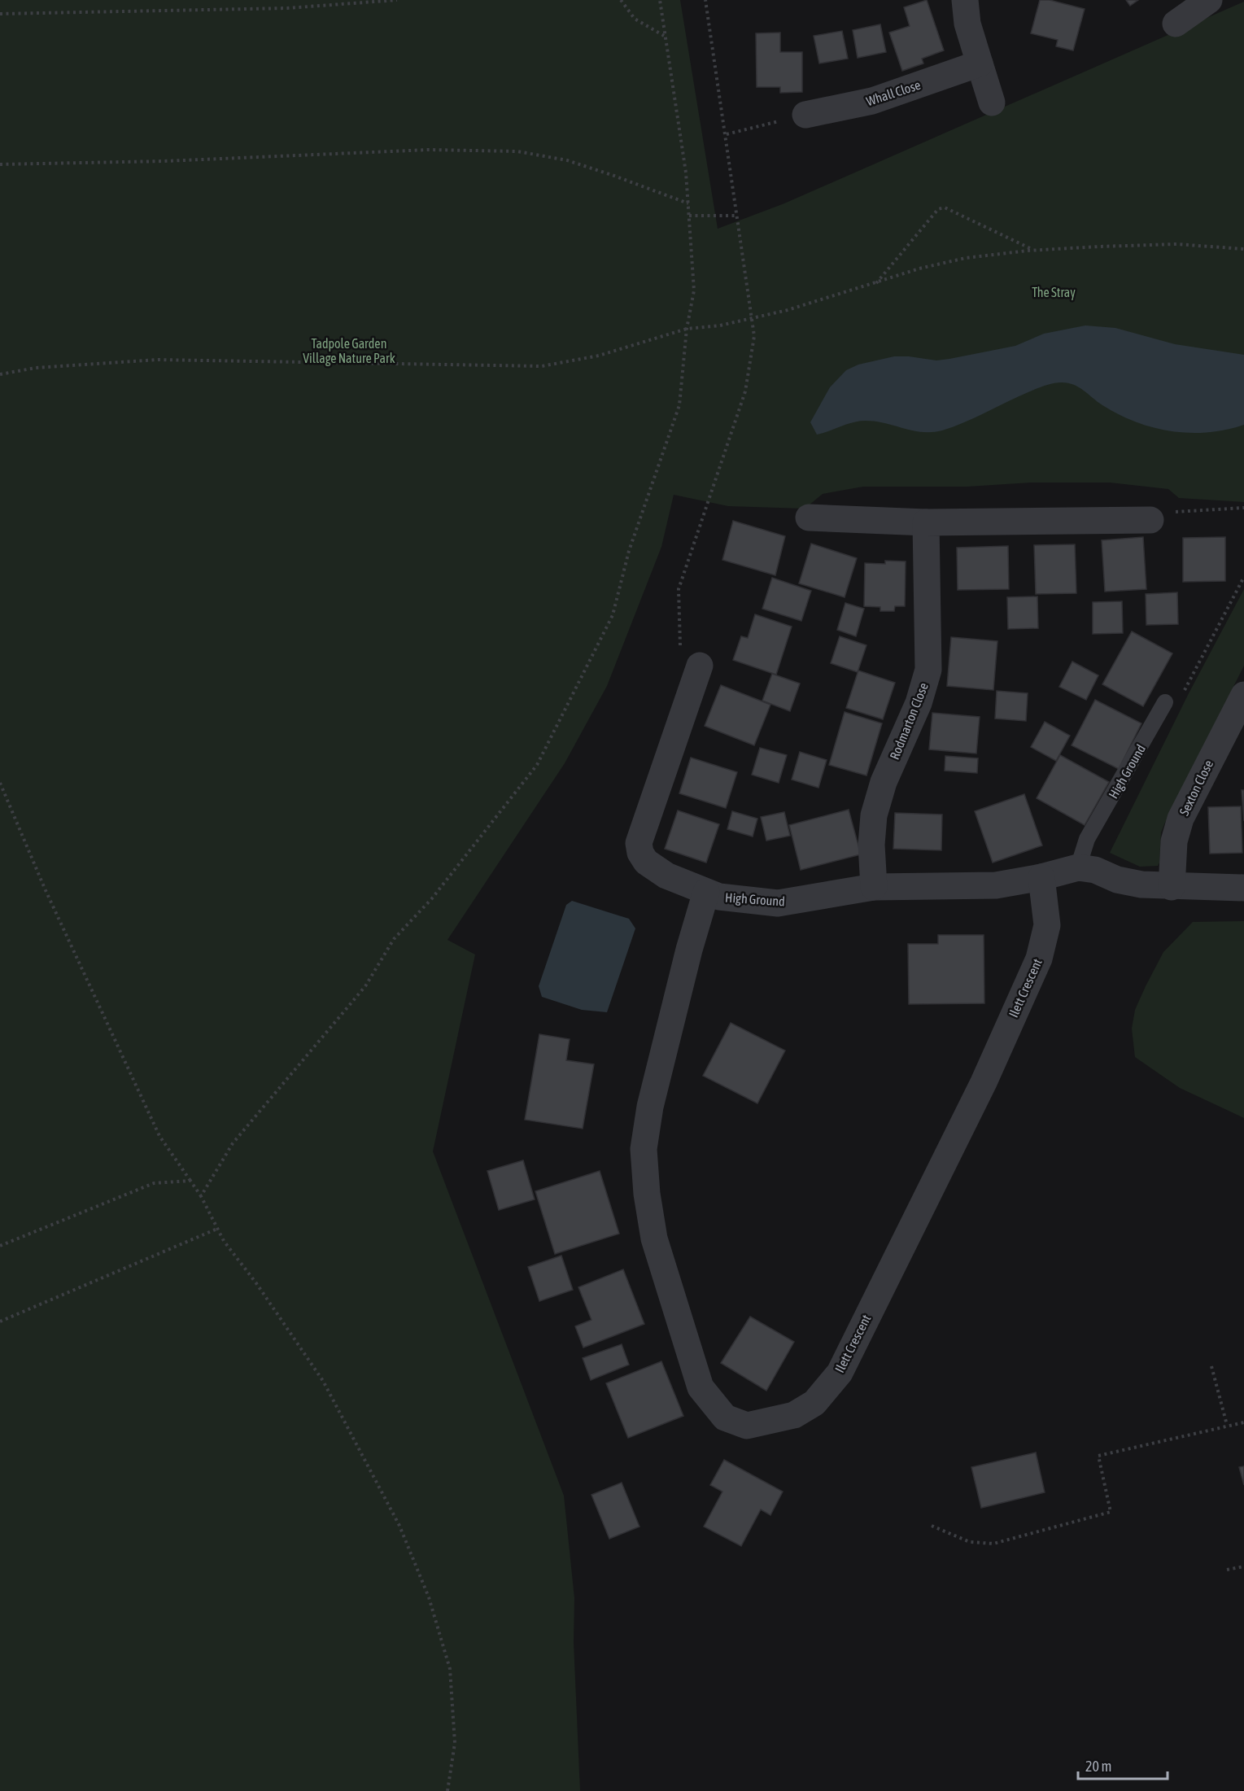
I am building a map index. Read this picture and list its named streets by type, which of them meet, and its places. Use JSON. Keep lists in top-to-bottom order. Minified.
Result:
{"streets":{"street":["Whall Close","Rodmarton Close","High Ground","Sexton Close","Ilett Crescent"]},"crossings":[["Rodmarton Close","High Ground"],["High Ground","Sexton Close"],["High Ground","Ilett Crescent"]],"parks":["The Stray","Tadpole Garden Village Nature Park"],"scale_bar":"20 m"}
